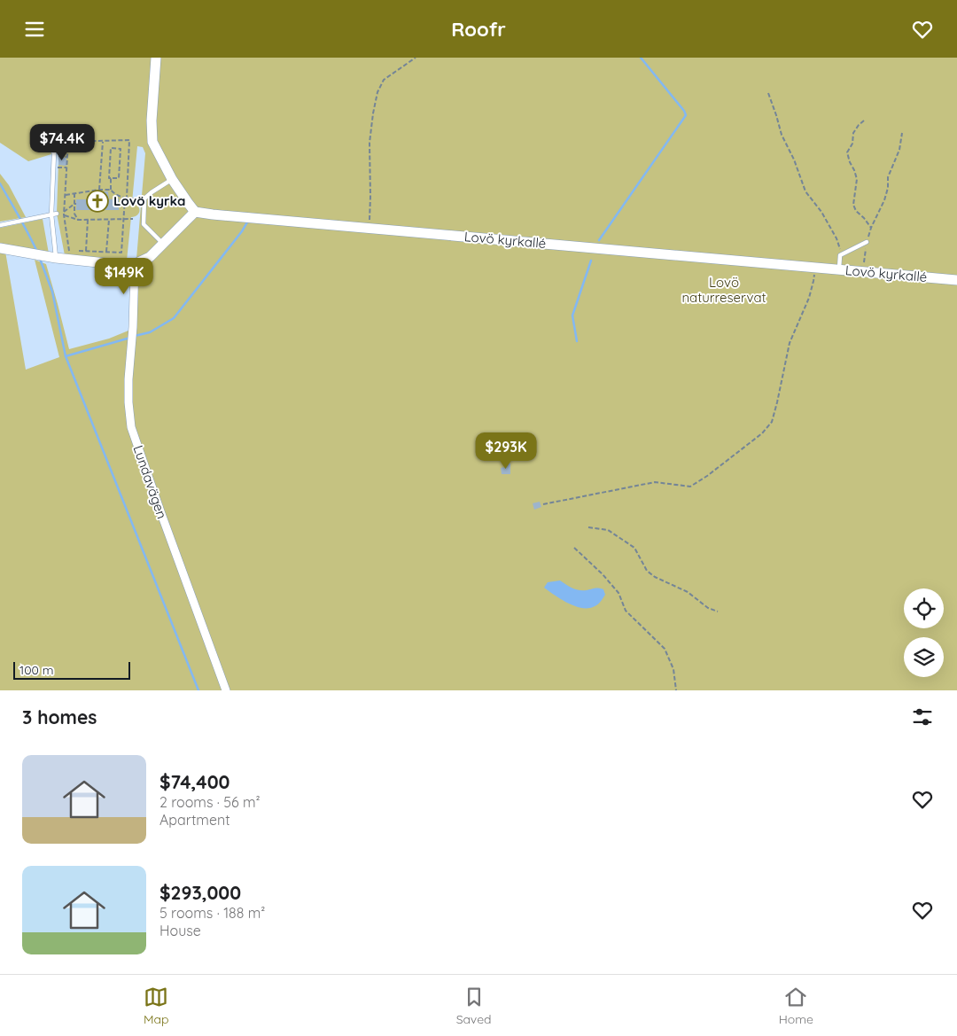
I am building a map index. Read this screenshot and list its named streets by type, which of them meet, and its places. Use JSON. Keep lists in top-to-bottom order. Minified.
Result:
{"streets":{"street":["Lovö kyrkallé","Lundavägen"]},"parks":["Lovö naturreservat"],"places":{"church":["Lovö kyrka"]},"scale_bar":"100 m","page":{"header":"Roofr","price":["$74.4K","$149K","$293K"],"scale":"100 m","heading":"3 homes","list":[{"name":"$74,400","note":"2 rooms · 56 m² · Apartment"},{"name":"$293,000","note":"5 rooms · 188 m² · House"}],"tabs":["Map","Saved","Home"]}}
